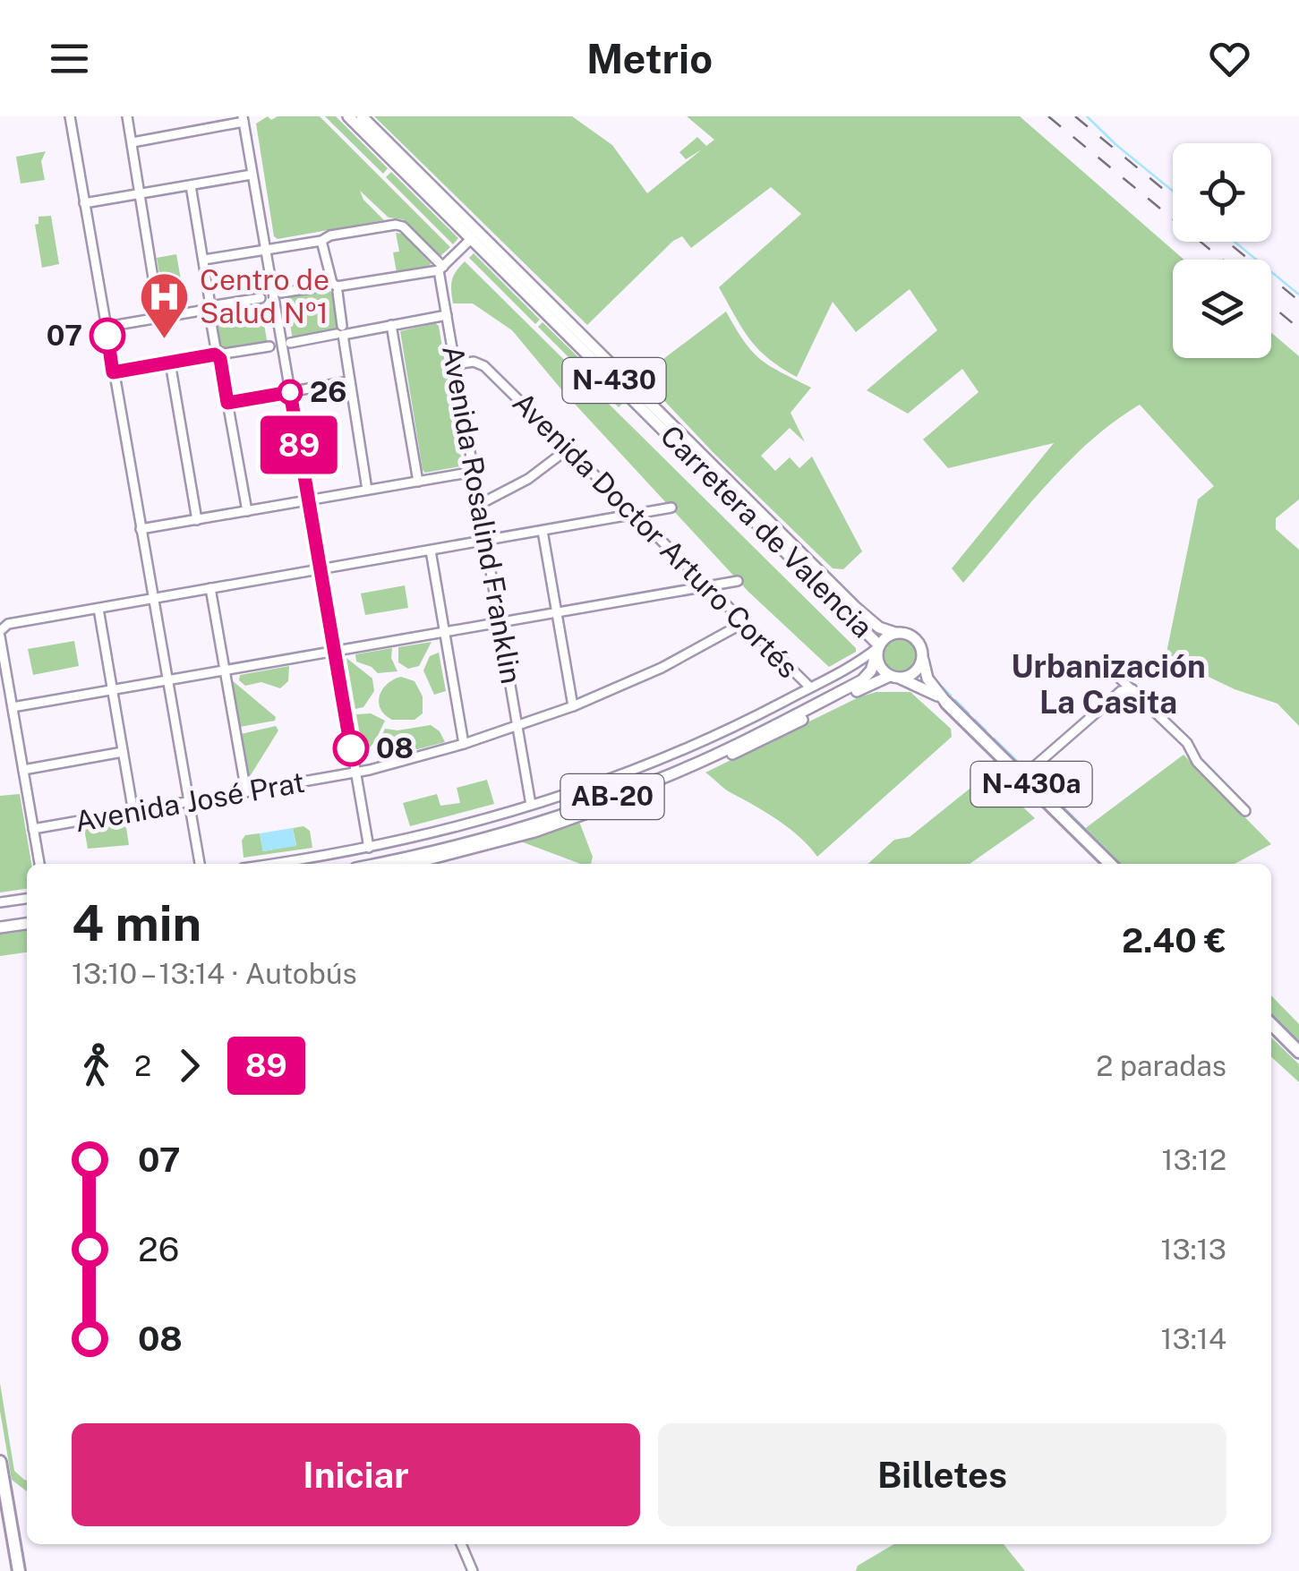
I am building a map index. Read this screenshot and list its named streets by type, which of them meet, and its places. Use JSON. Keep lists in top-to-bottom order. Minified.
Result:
{"streets":{"highway":["N-430a"],"main road":["N-430","Carretera de Valencia","AB-20"],"street":["Avenida Rosalind Franklin","Avenida Doctor Arturo Cortés","Avenida José Prat"]},"crossings":[["Avenida Rosalind Franklin","Avenida Doctor Arturo Cortés"],["Avenida Rosalind Franklin","Avenida José Prat"],["Carretera de Valencia","AB-20"],["Avenida Doctor Arturo Cortés","Avenida José Prat"]],"districts":["Urbanización La Casita"],"places":{"other":["07","26","08"],"hospital":["Centro de Salud Nº1"]},"lines":["bus line 89"],"page":{"header":"Metrio","on_map":"89","heading":["4 min","13:10 – 13:14 · Autobús","2.40 €"],"legs":["2","89","2 paradas"],"list":[{"name":"07","value":"13:12"},{"name":"26","value":"13:13"},{"name":"08","value":"13:14"}],"buttons":["Iniciar","Billetes"]}}
